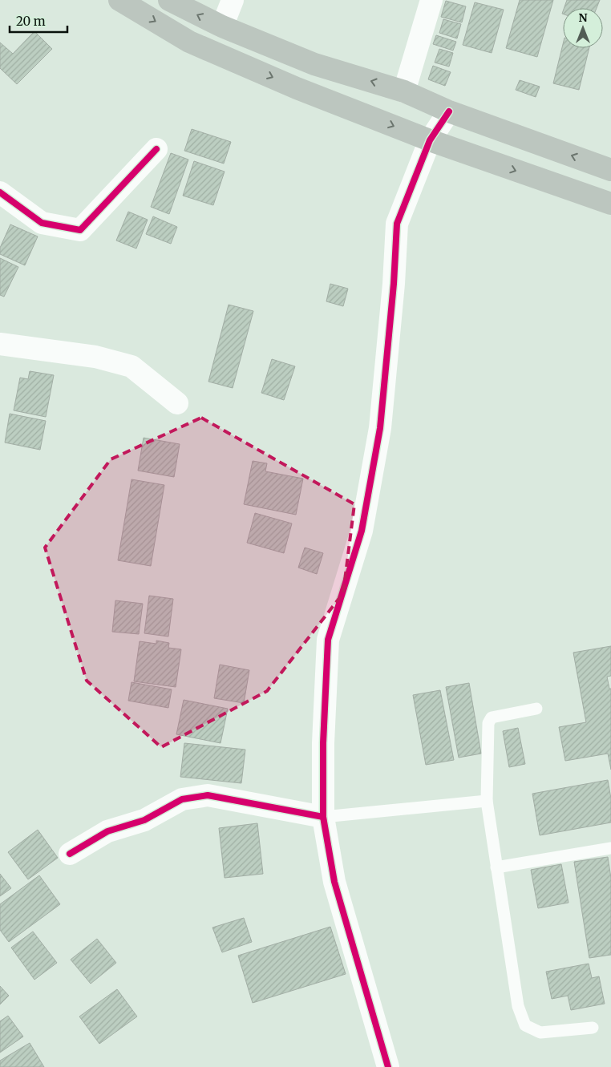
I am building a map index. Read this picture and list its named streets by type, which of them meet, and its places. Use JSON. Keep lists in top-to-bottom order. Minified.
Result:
{"scale_bar":"20 m","north":"top"}
